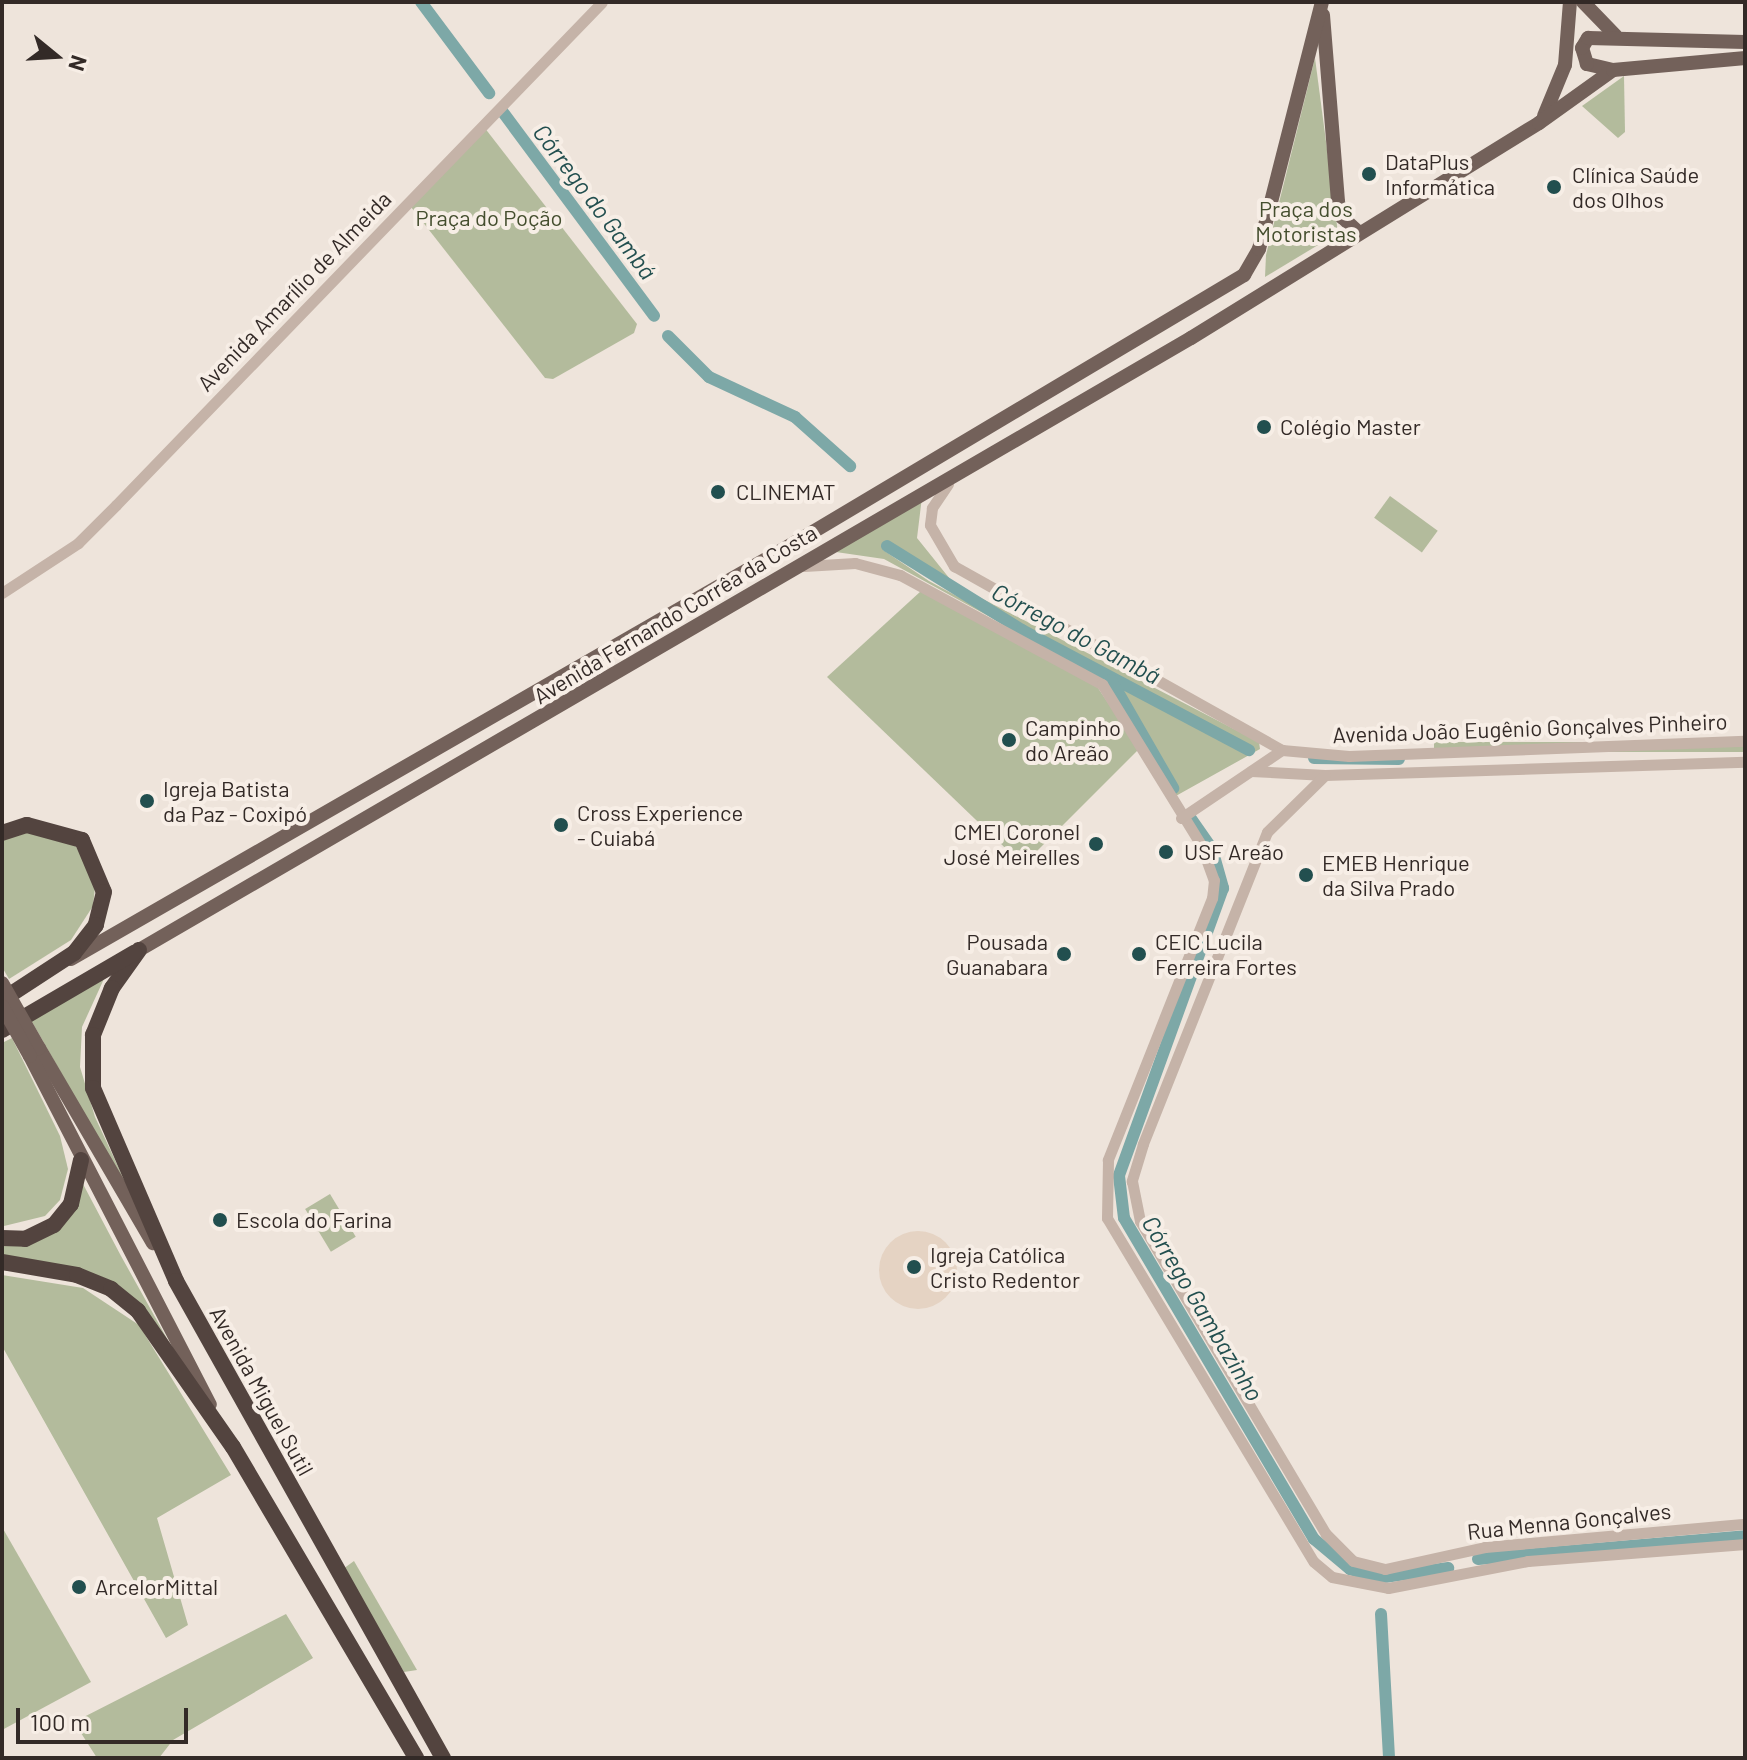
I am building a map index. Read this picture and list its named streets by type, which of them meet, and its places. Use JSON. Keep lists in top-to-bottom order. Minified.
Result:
{"streets":{"highway":["Avenida Fernando Corrêa da Costa","Avenida Miguel Sutil"],"street":["Avenida Amarílio de Almeida","Avenida João Eugênio Gonçalves Pinheiro","Rua Menna Gonçalves"]},"crossings":[["Avenida Fernando Corrêa da Costa","Avenida João Eugênio Gonçalves Pinheiro"],["Avenida João Eugênio Gonçalves Pinheiro","Rua Menna Gonçalves"]],"water":["Córrego do Gambá","Córrego Gambazinho"],"parks":["Praça dos Motoristas","Praça do Poção"],"places":["DataPlus Informática","Clínica Saúde dos Olhos","Colégio Master","CLINEMAT","Campinho do Areão","Igreja Batista da Paz - Coxipó","Cross Experience - Cuiabá","CMEI Coronel José Meirelles","USF Areão","EMEB Henrique da Silva Prado","Pousada Guanabara","CEIC Lucila Ferreira Fortes","Escola do Farina","Igreja Católica Cristo Redentor","ArcelorMittal"],"scale_bar":"100 m","north":"right"}
